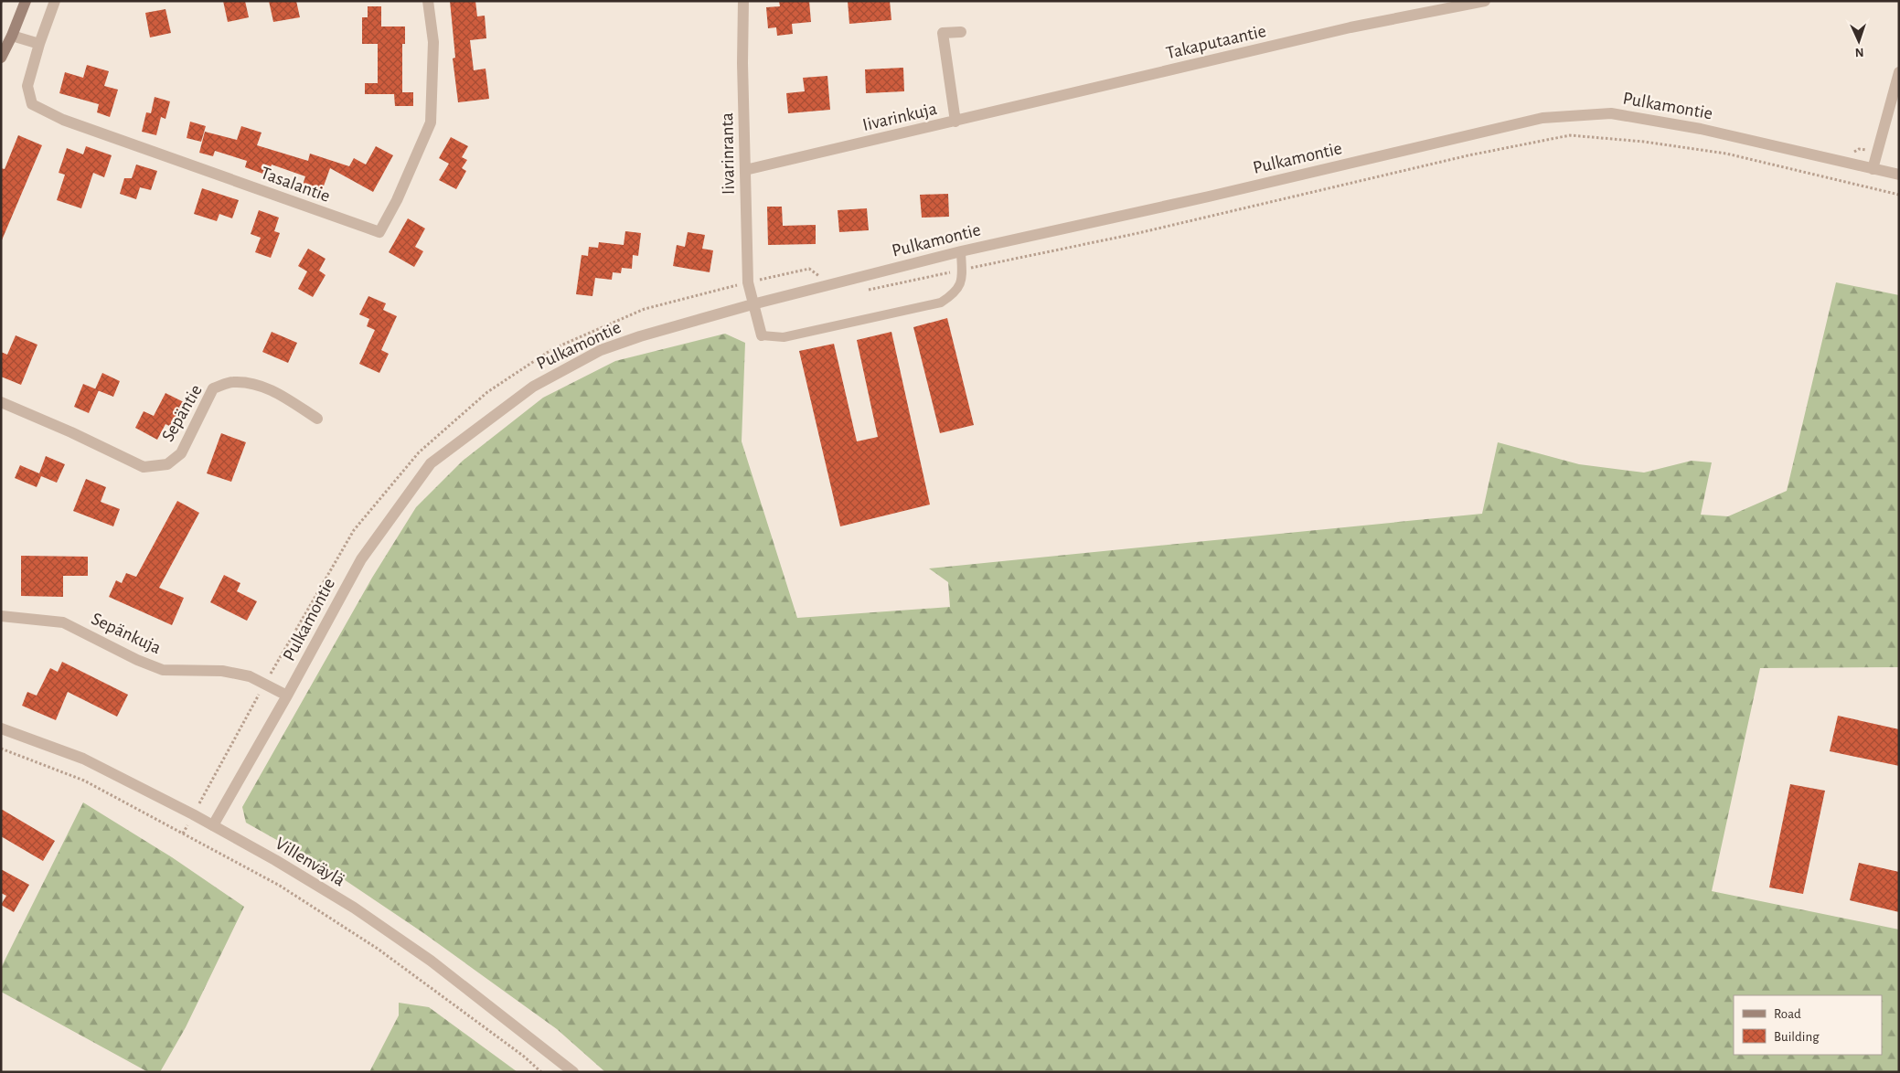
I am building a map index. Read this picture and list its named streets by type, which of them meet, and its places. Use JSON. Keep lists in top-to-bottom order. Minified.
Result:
{"streets":{"street":["Takaputaantie","Pulkamontie","Iivarinkuja","Iivarinranta","Tasalantie","Sepäntie","Sepänkuja","Villenväylä"]},"crossings":[["Takaputaantie","Iivarinkuja"],["Pulkamontie","Iivarinranta"],["Pulkamontie","Sepänkuja"],["Pulkamontie","Villenväylä"],["Iivarinkuja","Iivarinranta"]],"legend":["Road","Building"],"north":"bottom"}
